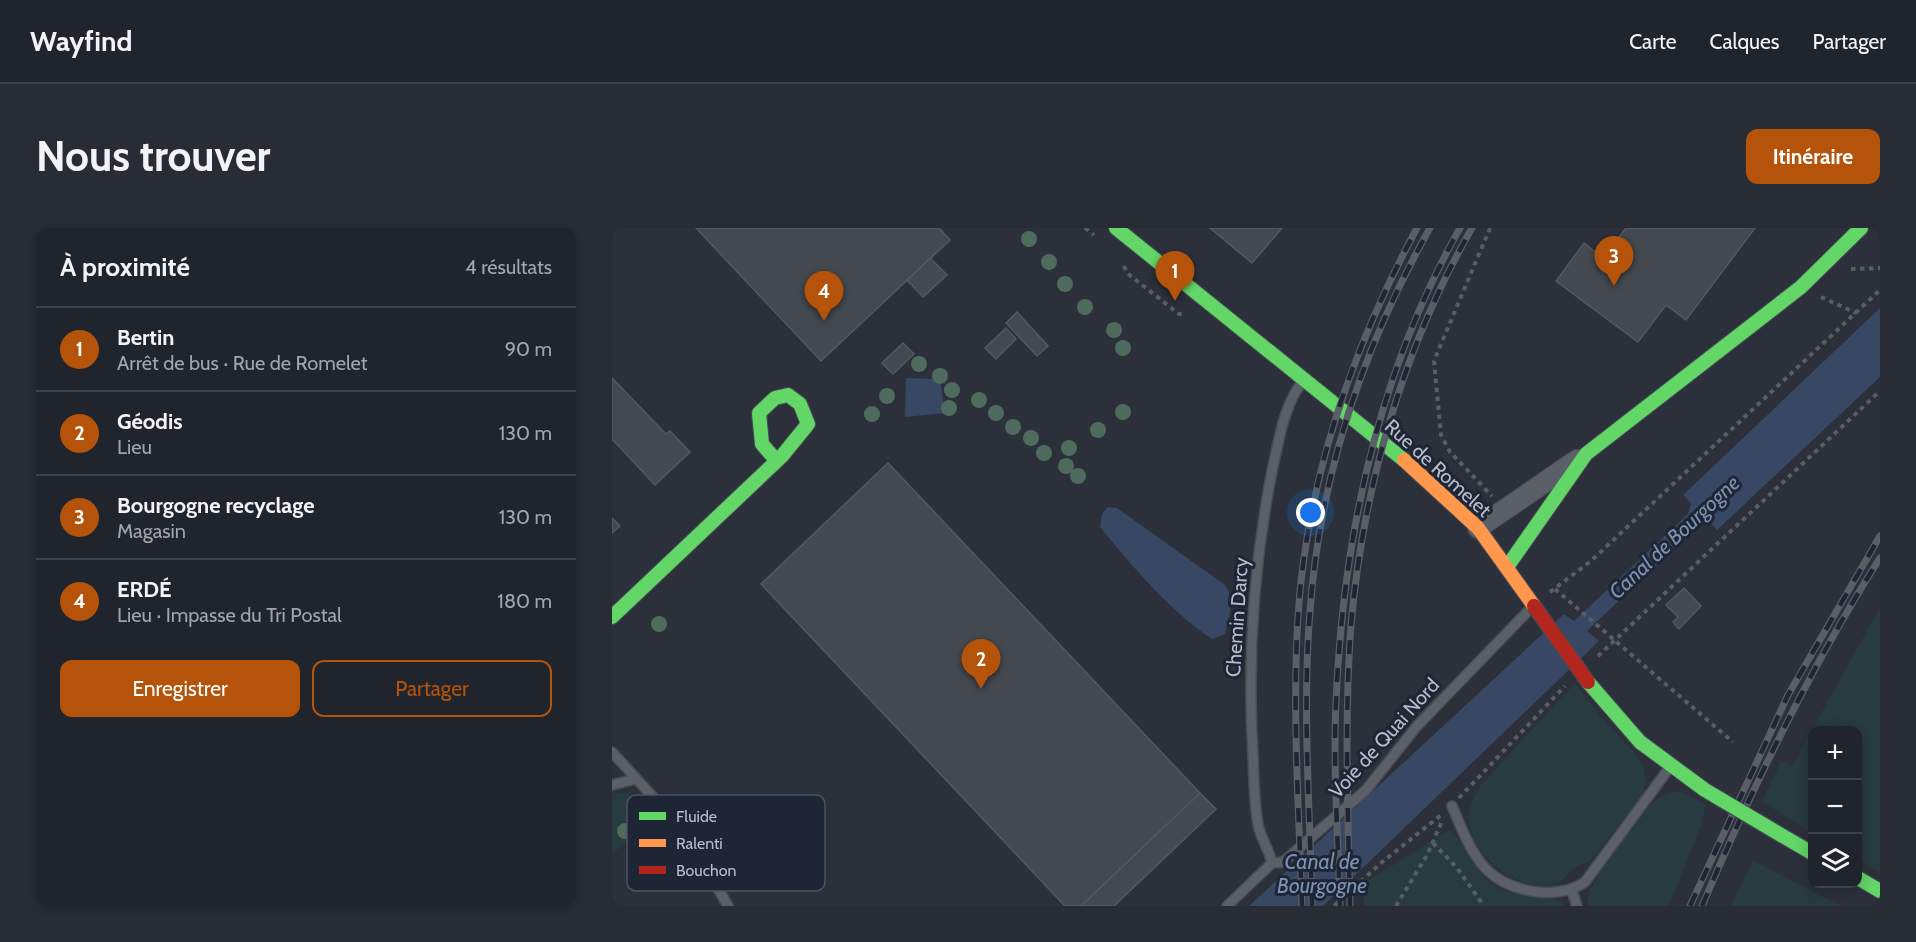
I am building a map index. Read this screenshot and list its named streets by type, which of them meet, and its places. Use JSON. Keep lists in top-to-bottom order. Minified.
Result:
{"streets":{"street":["Rue de Romelet"],"lane":["Chemin Darcy","Voie de Quai Nord"]},"crossings":[["Rue de Romelet","Chemin Darcy"],["Rue de Romelet","Voie de Quai Nord"],["Chemin Darcy","Voie de Quai Nord"]],"water":["Canal de Bourgogne"],"legend":["Fluide","Ralenti","Bouchon"],"page":{"header":"Wayfind","nav":["Carte","Calques","Partager"],"buttons":["Itinéraire",["Enregistrer","Partager"]],"title":"Nous trouver","heading":["À proximité","4 résultats"],"pins":["3","1","4","2"],"list":[{"mark":"1","name":"Bertin","note":"Arrêt de bus · Rue de Romelet","value":"90 m"},{"mark":"2","name":"Géodis","note":"Lieu","value":"130 m"},{"mark":"3","name":"Bourgogne recyclage","note":"Magasin","value":"130 m"},{"mark":"4","name":"ERDÉ","note":"Lieu · Impasse du Tri Postal","value":"180 m"}],"map_buttons":["+","−"]}}
